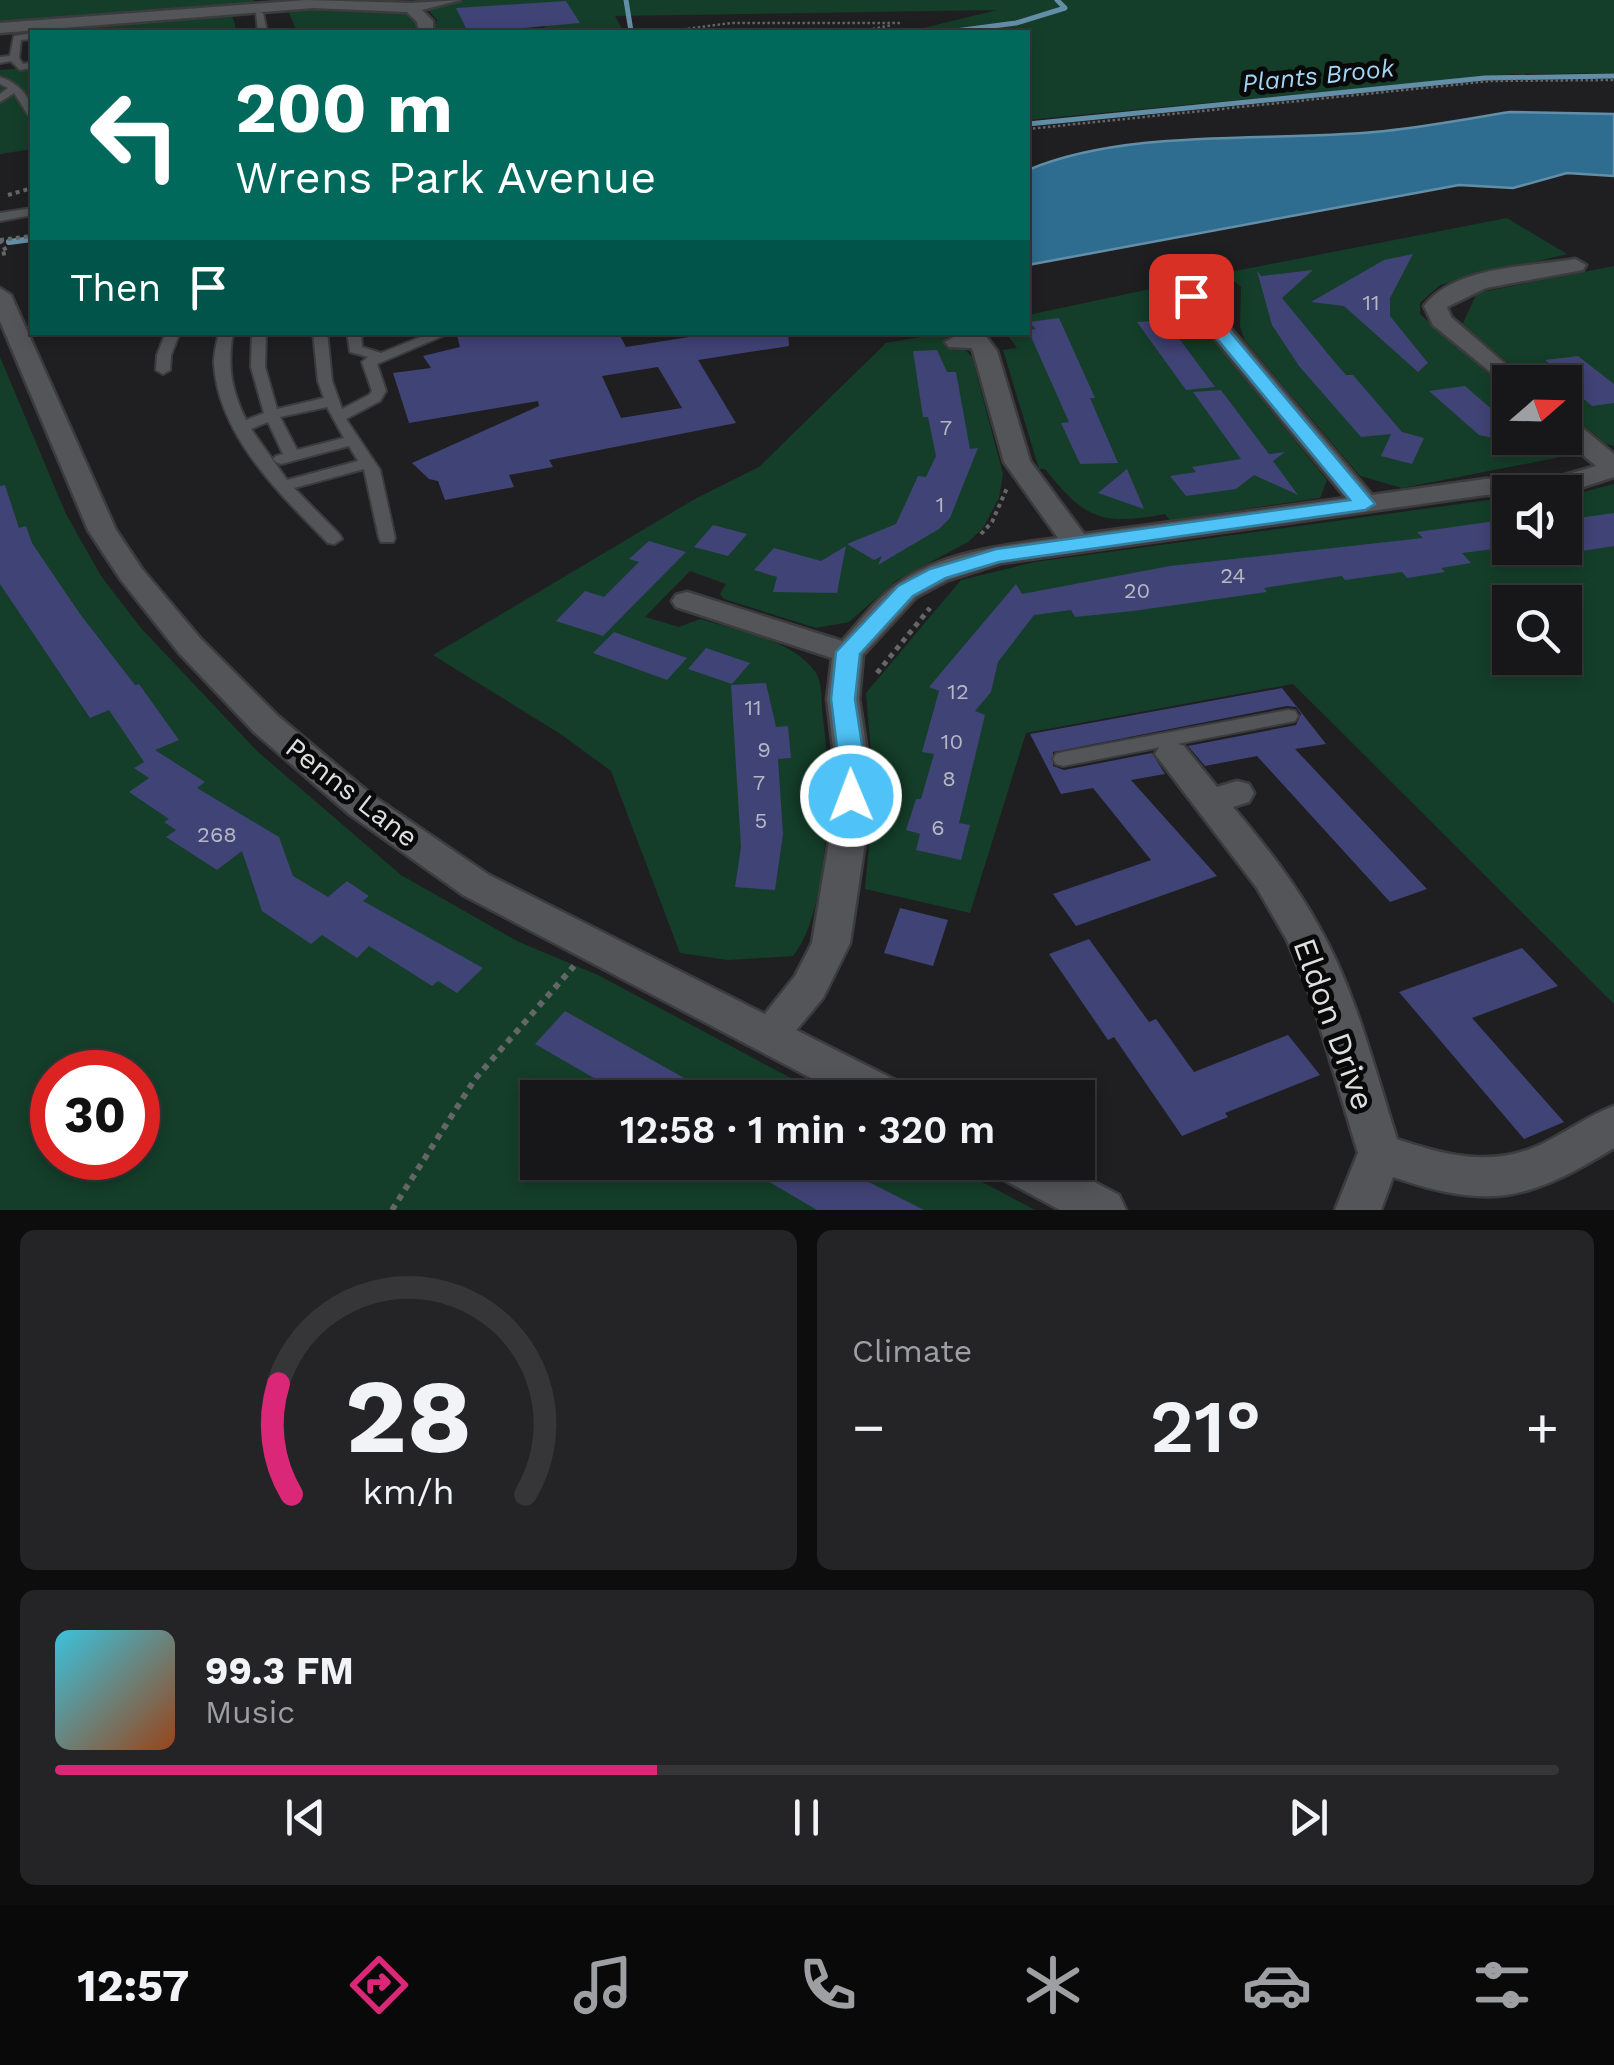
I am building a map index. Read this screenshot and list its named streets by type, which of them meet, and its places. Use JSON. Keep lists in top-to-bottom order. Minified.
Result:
{"streets":{"street":["Penns Lane","Eldon Drive"]},"water":["Plants Brook"],"house_numbers":["11","7","1","24","20","12","11","10","9","8","7","5","6","268"],"north":"right","page":{"turn":["200 m","Wrens Park Avenue"],"then":"Then","limit":"30","trip":"12:58 · 1 min · 320 m","tile":"Climate","heat":["−","21°","+"],"song":["99.3 FM","Music"],"tabs":"12:57","gauge":["28","km/h"]}}
